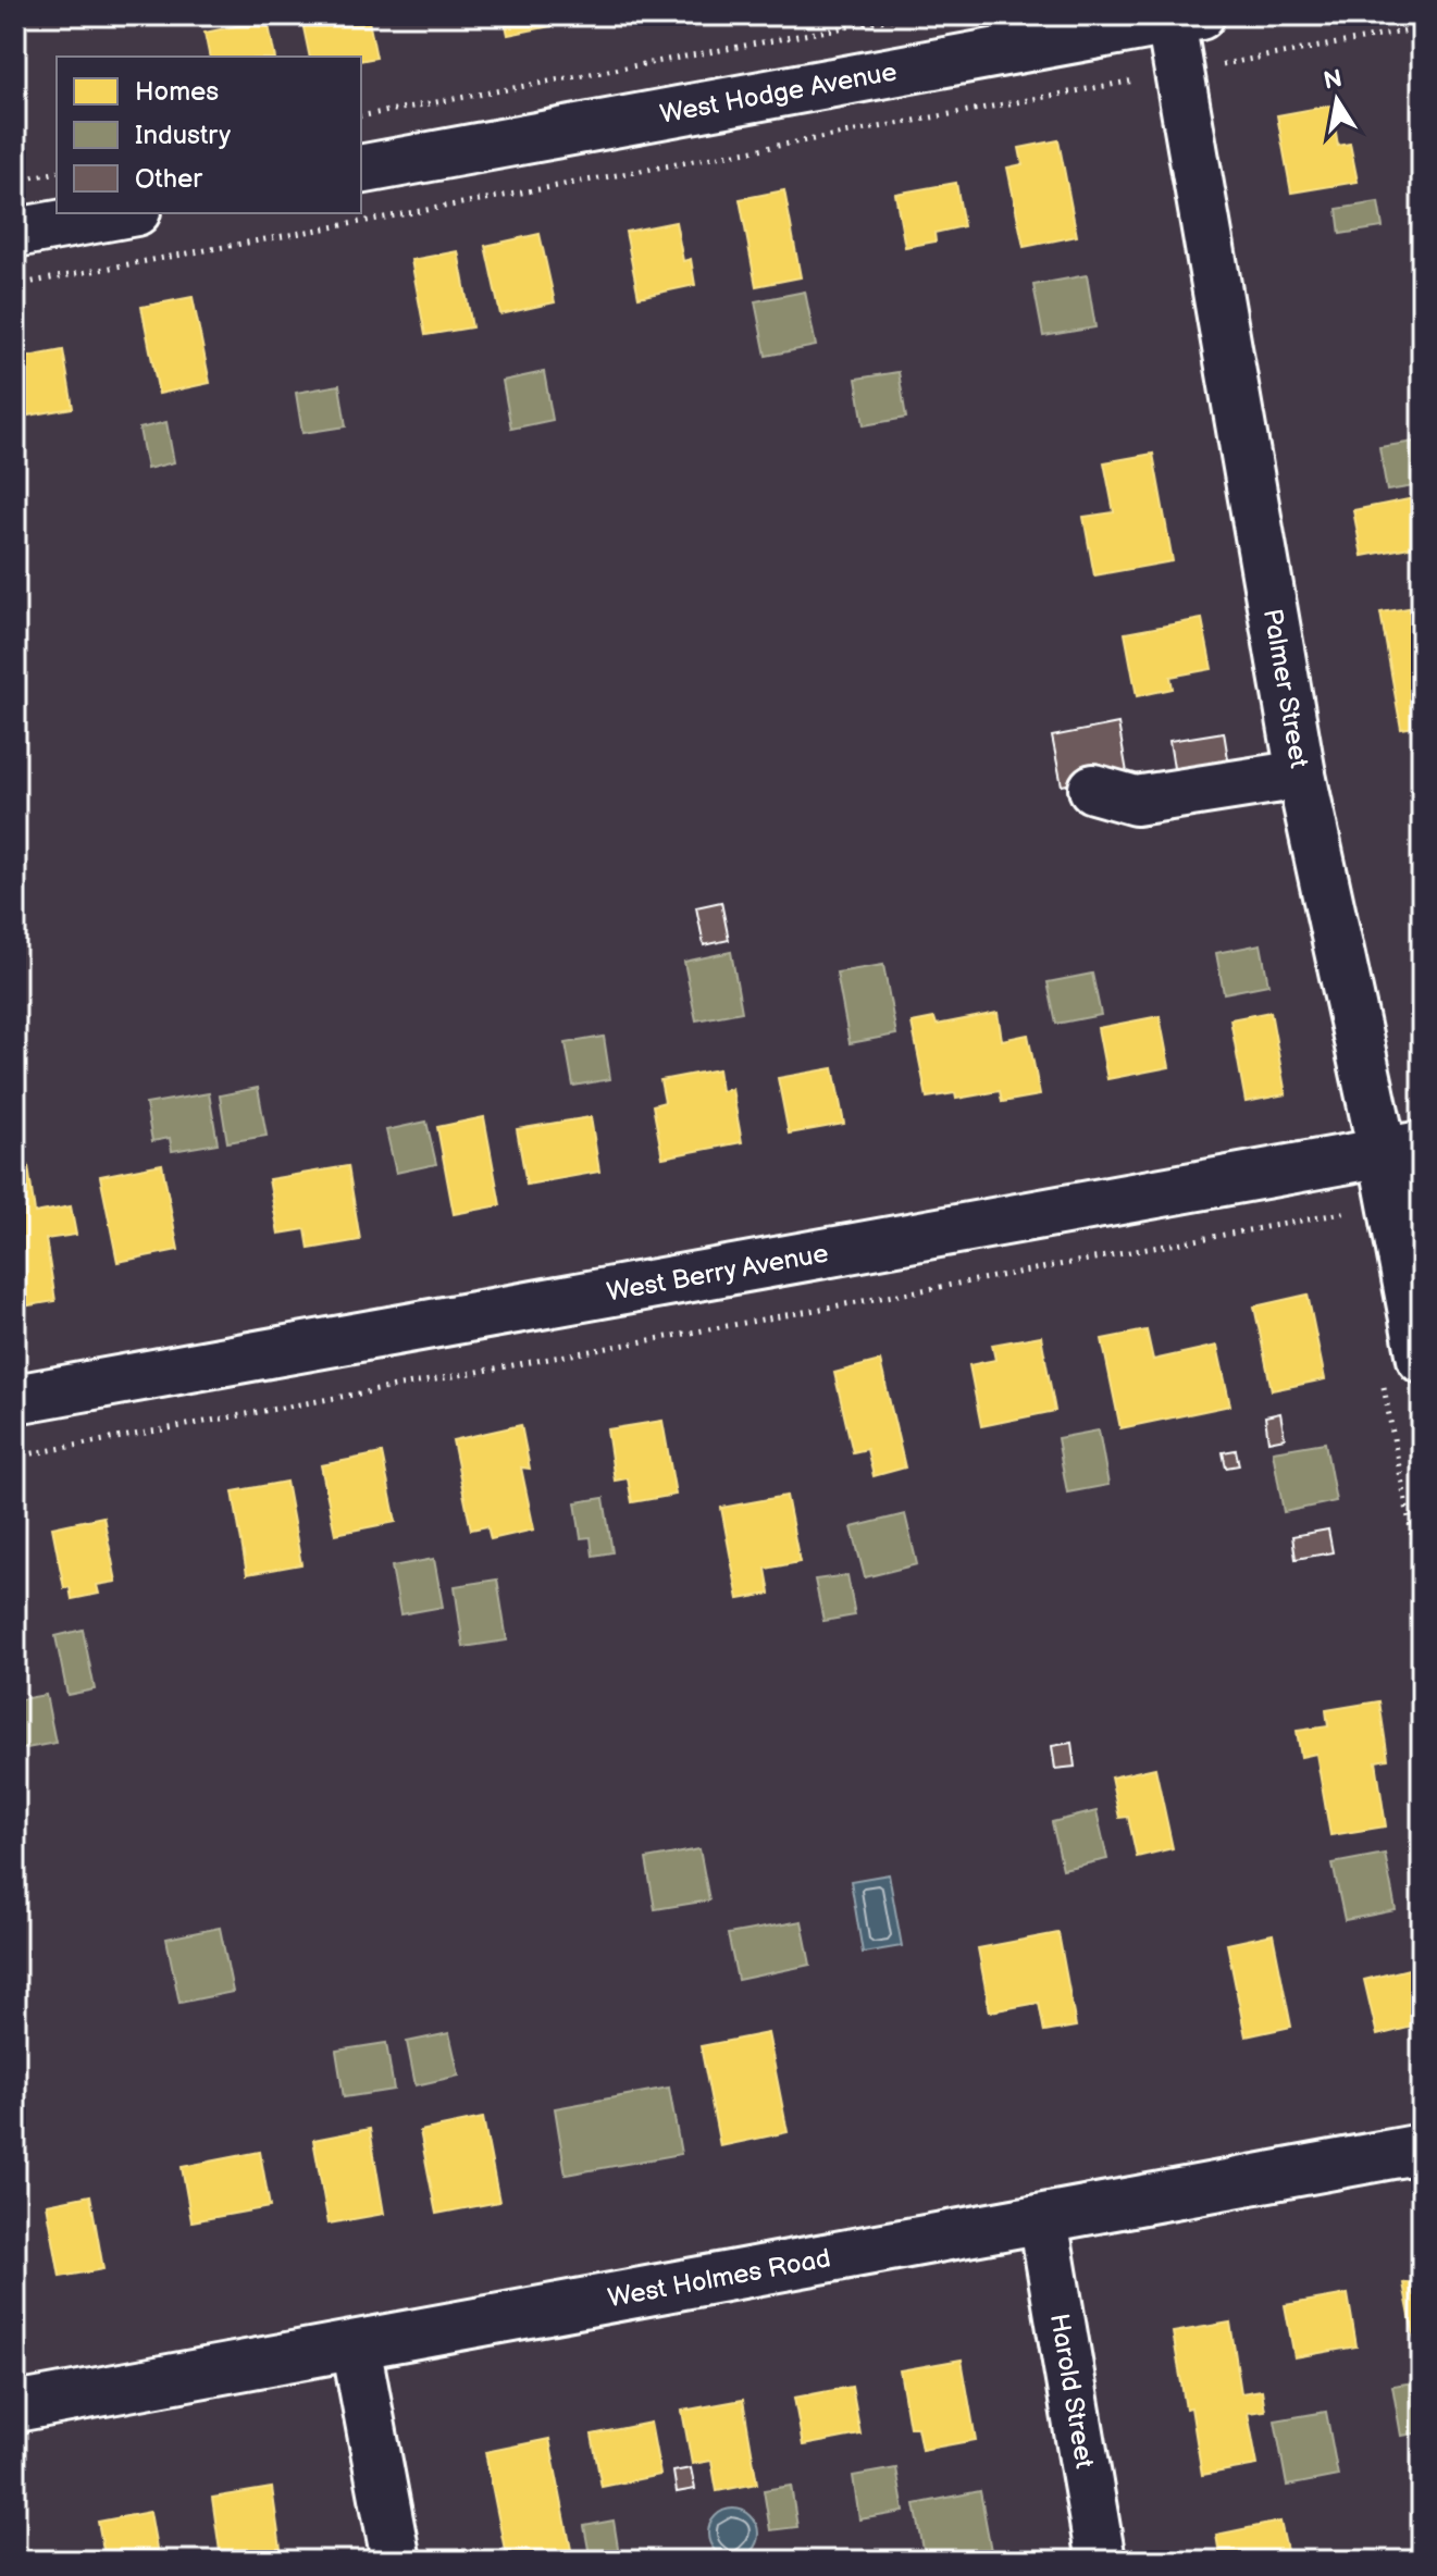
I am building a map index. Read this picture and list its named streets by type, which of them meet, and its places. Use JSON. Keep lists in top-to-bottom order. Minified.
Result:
{"streets":{"street":["West Hodge Avenue","Palmer Street","West Berry Avenue","West Holmes Road","Harold Street"]},"crossings":[["West Hodge Avenue","Palmer Street"],["Palmer Street","West Berry Avenue"],["West Holmes Road","Harold Street"]],"legend":["Homes","Industry","Other"],"north":"top"}
